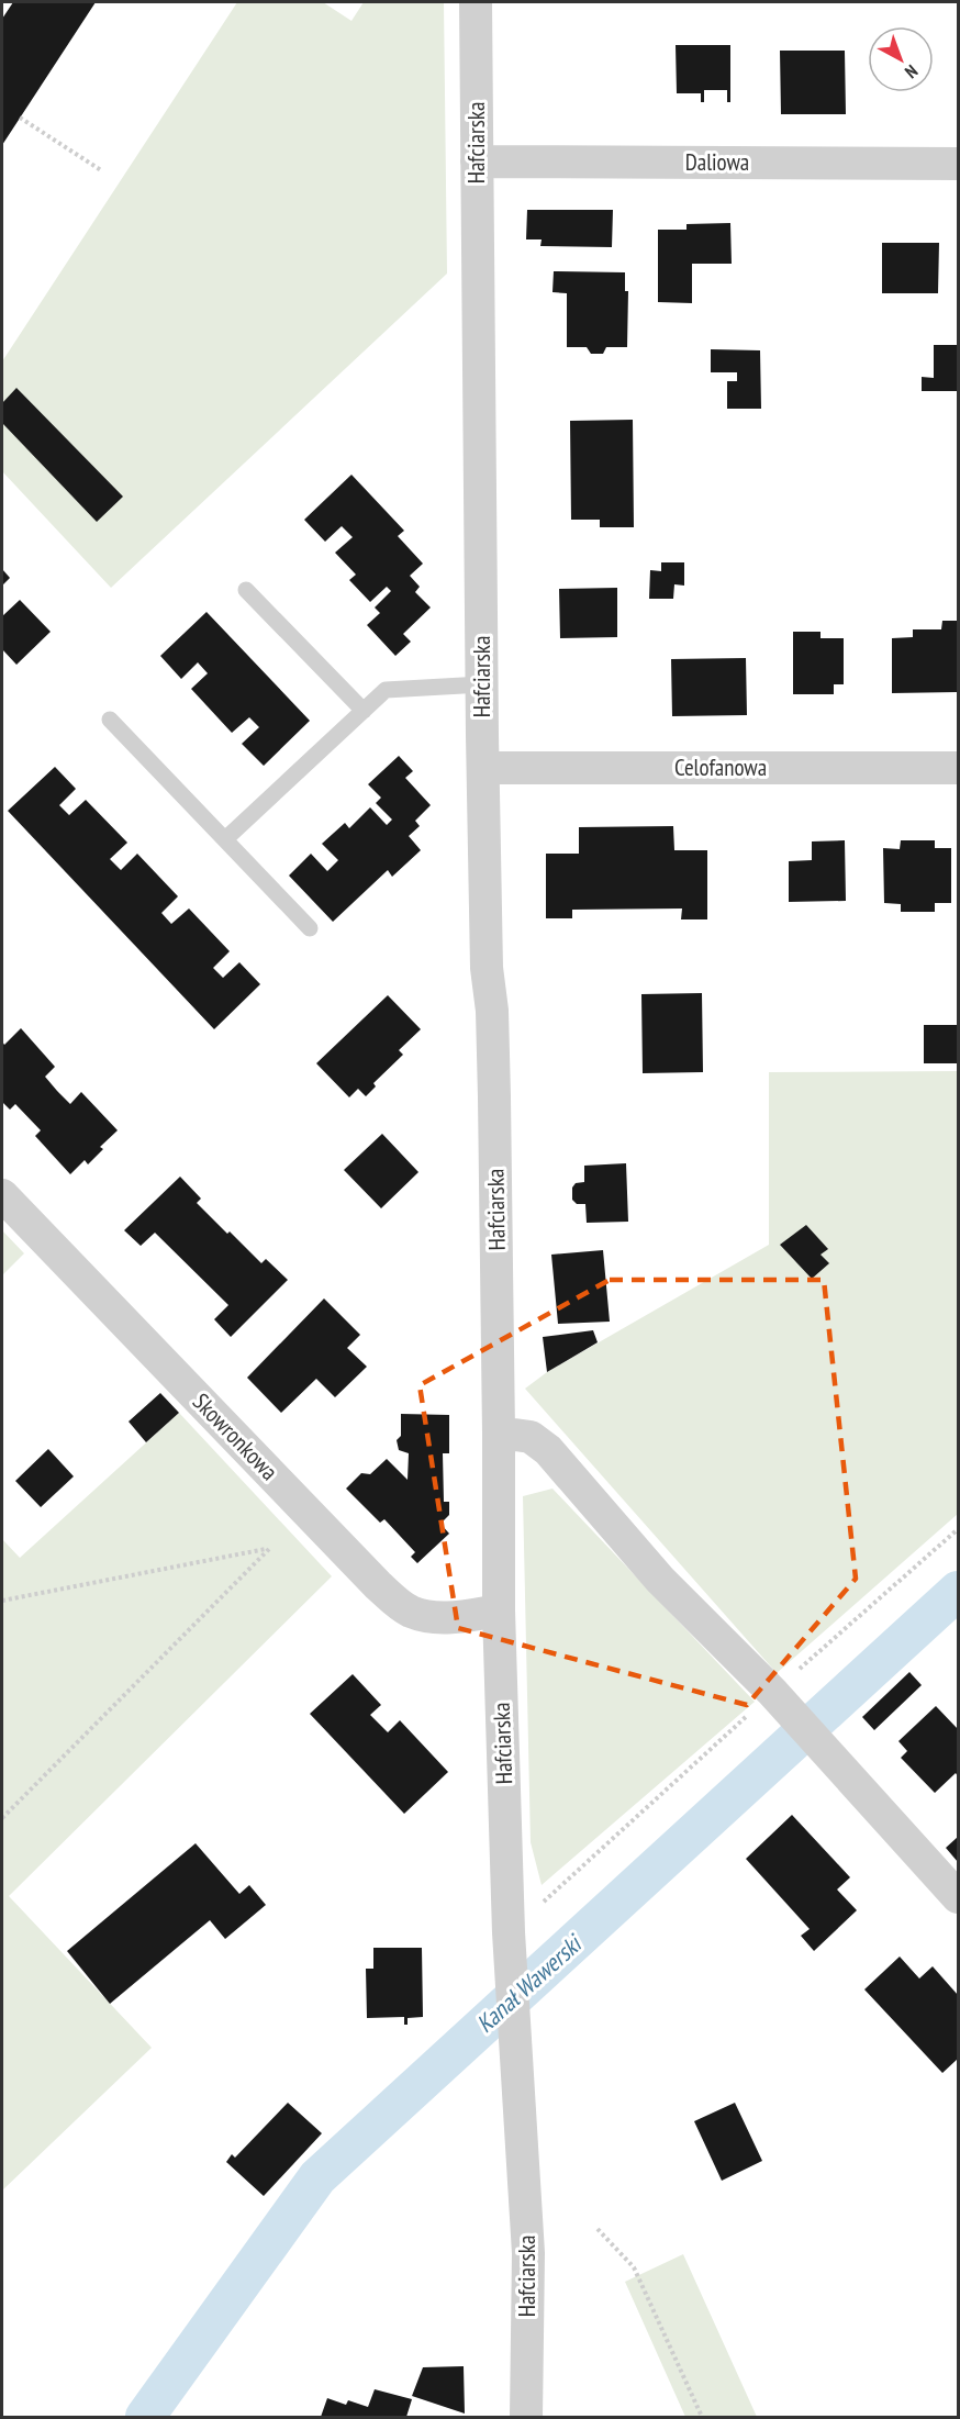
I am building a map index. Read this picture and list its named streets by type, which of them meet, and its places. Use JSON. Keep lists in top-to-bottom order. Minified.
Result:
{"streets":{"street":["Hafciarska","Daliowa","Celofanowa","Skowronkowa"]},"crossings":[["Hafciarska","Daliowa"],["Hafciarska","Celofanowa"],["Hafciarska","Skowronkowa"]],"water":["Kanał Wawerski"],"north":"bottom right"}
